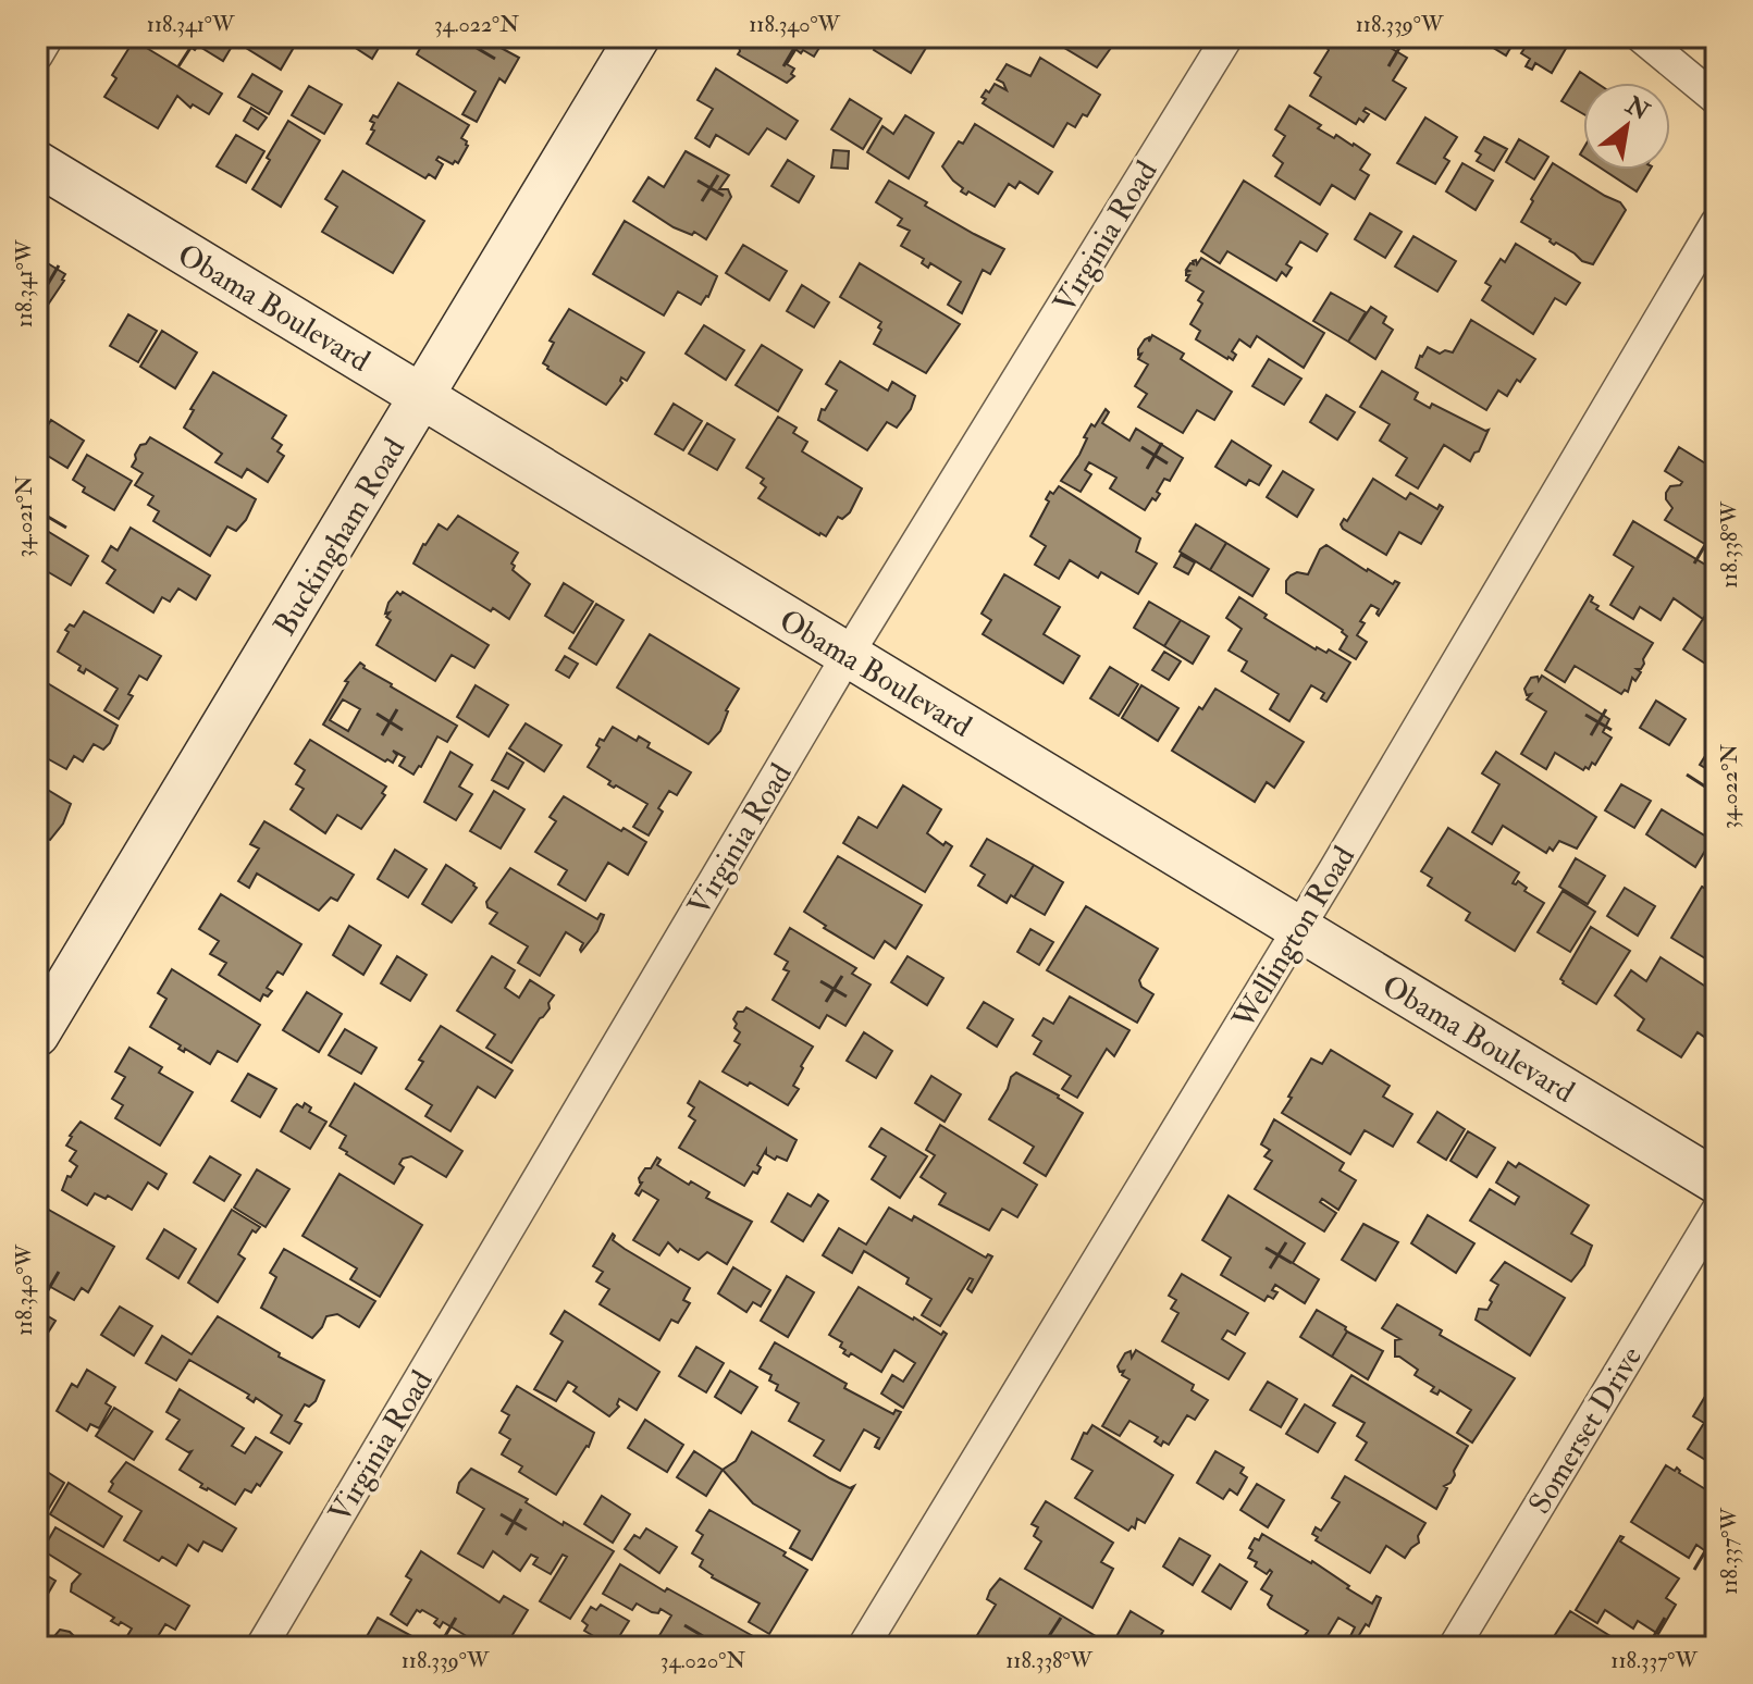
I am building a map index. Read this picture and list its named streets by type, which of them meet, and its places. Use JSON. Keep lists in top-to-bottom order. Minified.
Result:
{"streets":{"main road":["Obama Boulevard","Buckingham Road"],"street":["Virginia Road","Wellington Road","Somerset Drive"]},"crossings":[["Virginia Road","Obama Boulevard"],["Obama Boulevard","Buckingham Road"],["Obama Boulevard","Wellington Road"]],"north":"top right","coordinates":["118.341°W","34.022°N","118.340°W","118.339°W","34.021°N","118.338°W","118.337°W","34.020°N"]}
